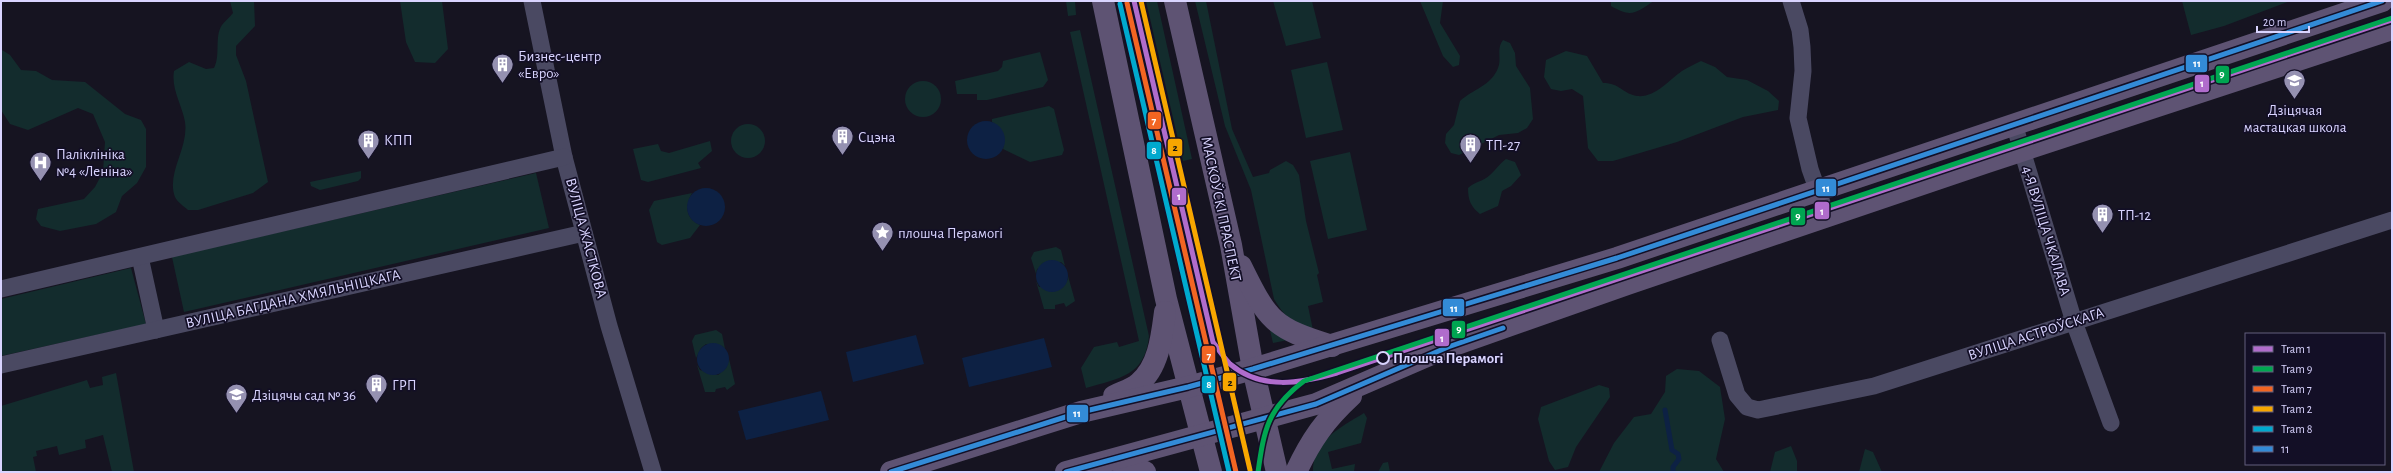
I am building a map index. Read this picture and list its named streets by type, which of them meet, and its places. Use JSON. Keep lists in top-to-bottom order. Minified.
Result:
{"streets":{"main road":["МАСКОЎСКІ ПРАСПЕКТ"],"street":["4-Я ВУЛІЦА ЧКАЛАВА","ВУЛІЦА ЖАСТКОВА","ВУЛІЦА БАГДАНА ХМЯЛЬНІЦКАГА","ВУЛІЦА АСТРОЎСКАГА"]},"crossings":[["4-Я ВУЛІЦА ЧКАЛАВА","ВУЛІЦА АСТРОЎСКАГА"],["ВУЛІЦА ЖАСТКОВА","ВУЛІЦА БАГДАНА ХМЯЛЬНІЦКАГА"]],"places":{"building":["Бизнес-центр «Евро»","Сцэна","КПП","ТП-27","ТП-12","ГРП"],"school or university":["Дзіцячая мастацкая школа","Дзіцячы сад № 36"],"hospital":["Паліклініка №4 «Леніна»"],"place":["плошча Перамогі"],"other":["Плошча Перамогі"]},"lines":["tram line 1","tram line 2","transit line 11","tram line 7","tram line 8","tram line 9"],"legend":["Tram 1","Tram 9","Tram 7","Tram 2","Tram 8","11"],"scale_bar":"20 m"}
